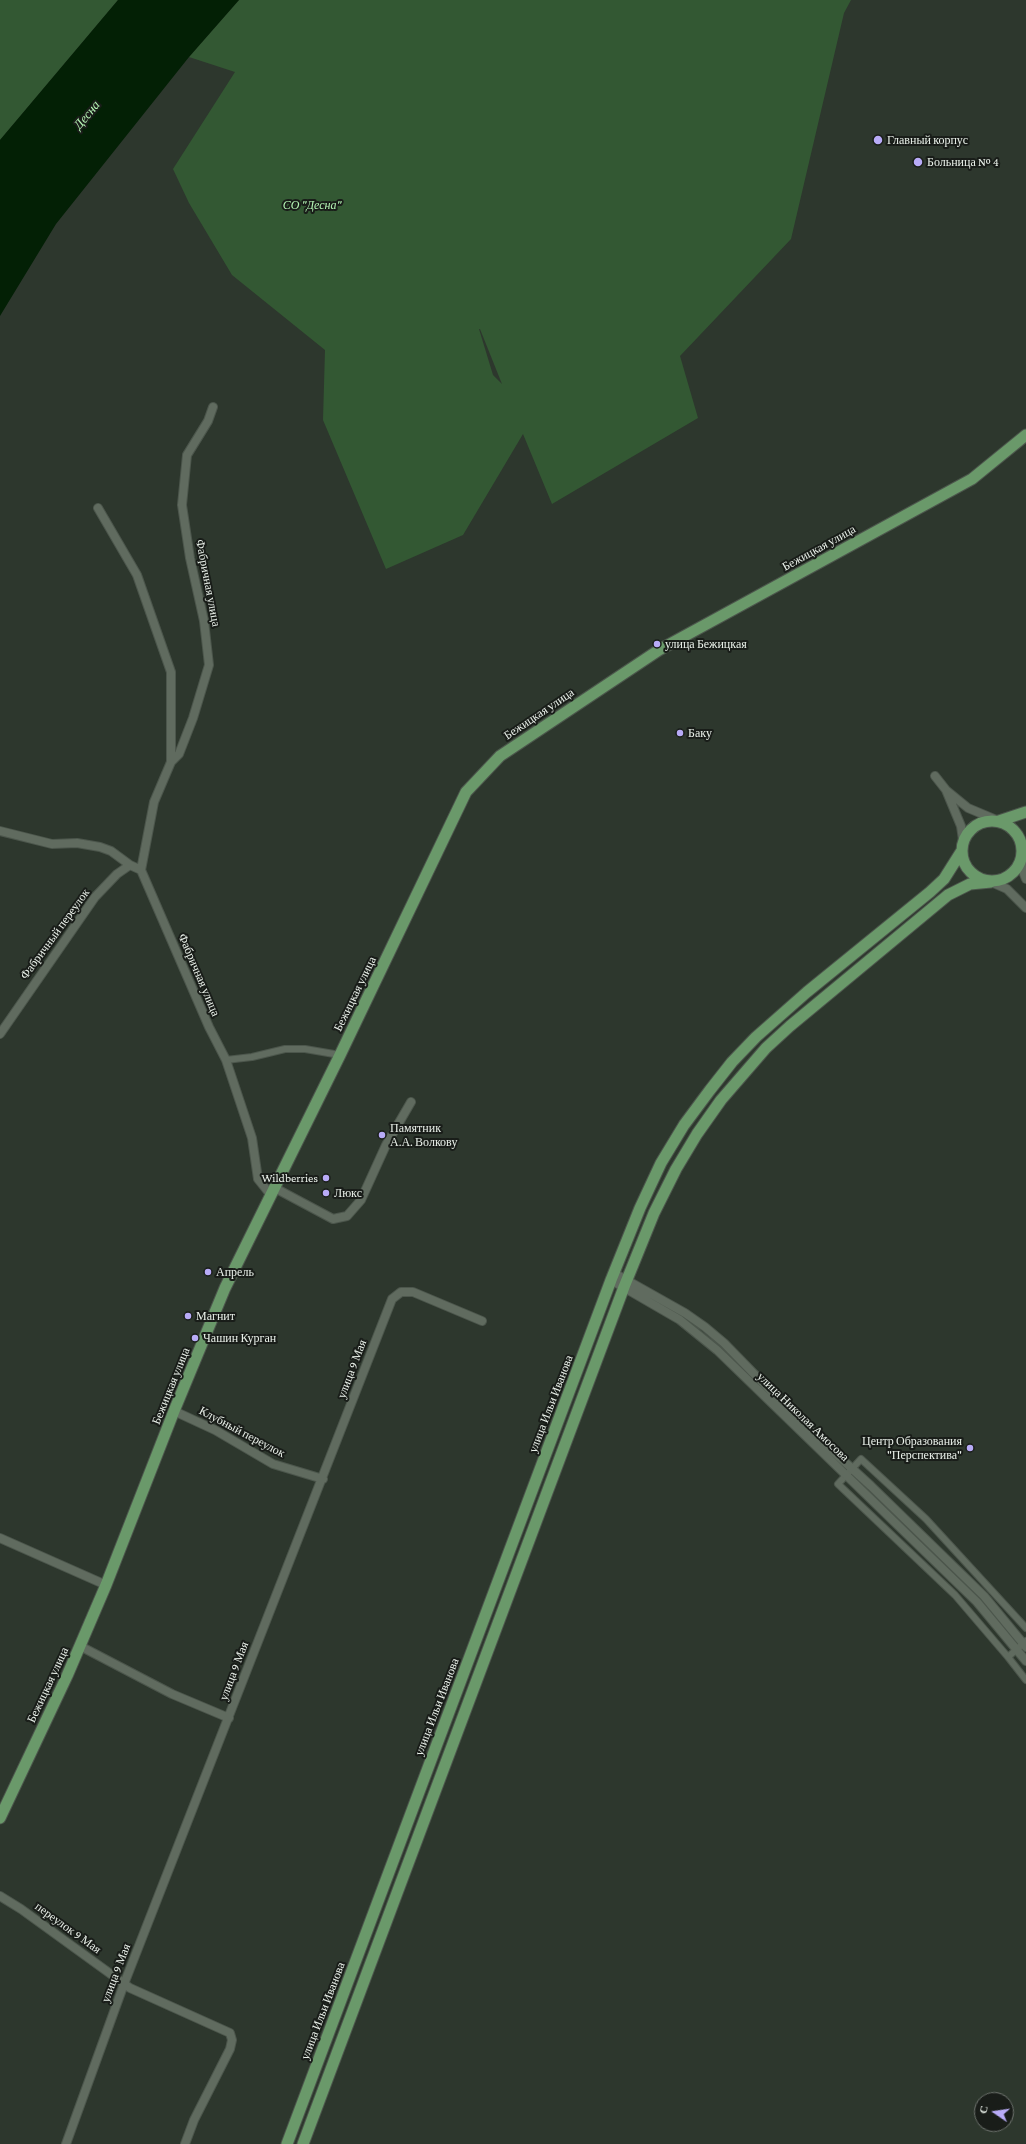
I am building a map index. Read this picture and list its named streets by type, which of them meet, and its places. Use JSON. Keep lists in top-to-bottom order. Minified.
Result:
{"streets":{"main road":["Бежицкая улица","улица Ильи Иванова"],"street":["Фабричная улица","Фабричный переулок","улица 9 Мая","улица Николая Амосова","Клубный переулок","переулок 9 Мая"]},"crossings":[["Бежицкая улица","Фабричная улица"],["Бежицкая улица","Клубный переулок"],["улица 9 Мая","Клубный переулок"],["улица 9 Мая","переулок 9 Мая"],["улица Ильи Иванова","улица Николая Амосова"]],"water":["Десна"],"parks":["СО \"Десна\""],"places":["Главный корпус","Больница № 4","улица Бежицкая","Баку","Памятник А.А. Волкову","Wildberries","Люкс","Апрель","Магнит","Чашин Курган","Центр Образования \"Перспектива\""],"north":"left"}
